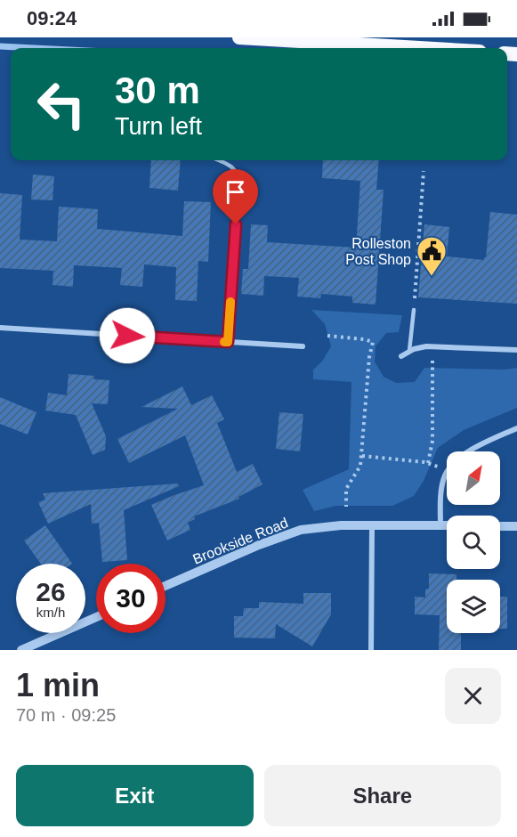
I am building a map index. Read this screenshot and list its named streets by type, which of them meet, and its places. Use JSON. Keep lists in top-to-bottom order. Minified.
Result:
{"streets":{"street":["Brookside Road"]},"places":{"public building":["Rolleston Post Shop"]},"north":"top right","page":{"status":"09:24","turn":["30 m","Turn left"],"speed":"26 km/h","limit":"30","heading":["1 min","70 m · 09:25"],"buttons":["Exit","Share"]}}
